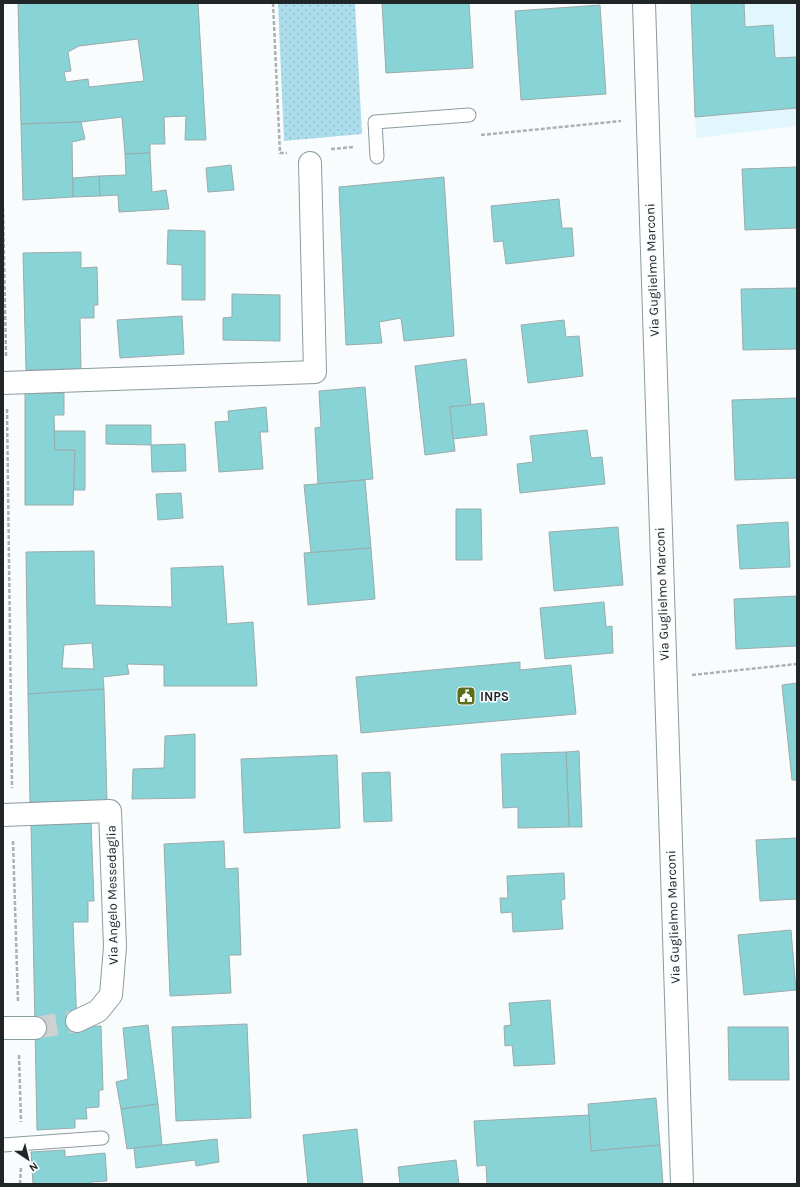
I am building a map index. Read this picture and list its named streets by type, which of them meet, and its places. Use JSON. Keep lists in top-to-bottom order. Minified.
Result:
{"streets":{"street":["Via Guglielmo Marconi","Via Angelo Messedaglia"]},"places":{"public building":["INPS"]},"north":"bottom right"}
